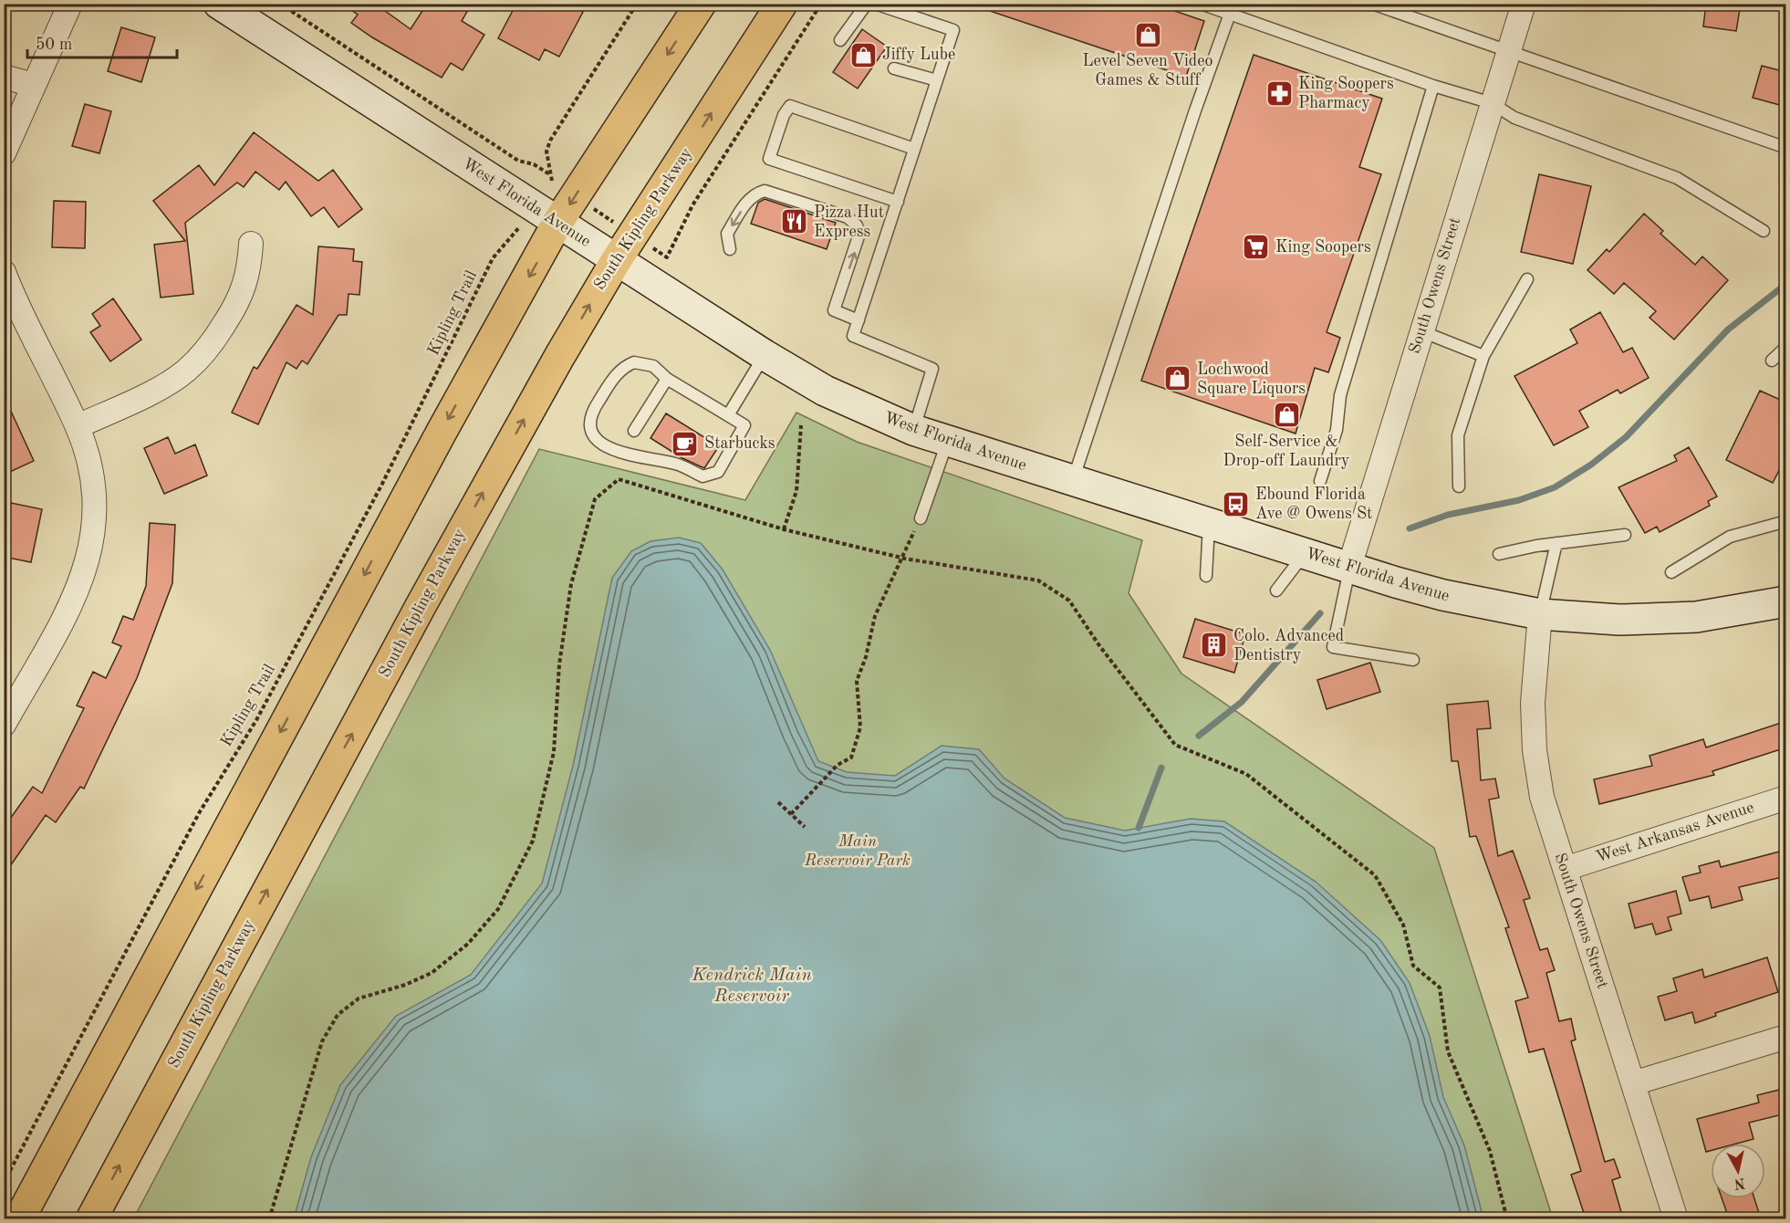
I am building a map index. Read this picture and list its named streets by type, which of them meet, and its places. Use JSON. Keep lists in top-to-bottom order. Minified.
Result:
{"streets":{"main road":["South Kipling Parkway"],"street":["West Florida Avenue","South Owens Street","West Arkansas Avenue"],"path":["Kipling Trail"]},"crossings":[["West Florida Avenue","South Kipling Parkway"],["West Florida Avenue","South Owens Street"],["South Owens Street","West Arkansas Avenue"]],"water":["Kendrick Main Reservoir"],"parks":["Main Reservoir Park"],"places":{"shop":["Level Seven Video Games & Stuff","Jiffy Lube","Lochwood Square Liquors","Self-Service & Drop-off Laundry"],"pharmacy":["King Soopers Pharmacy"],"restaurant":["Pizza Hut Express"],"supermarket":["King Soopers"],"cafe":["Starbucks"],"bus stop":["Ebound Florida Ave @ Owens St"],"building":["Colo. Advanced Dentistry"]},"scale_bar":"50 m","north":"bottom"}
